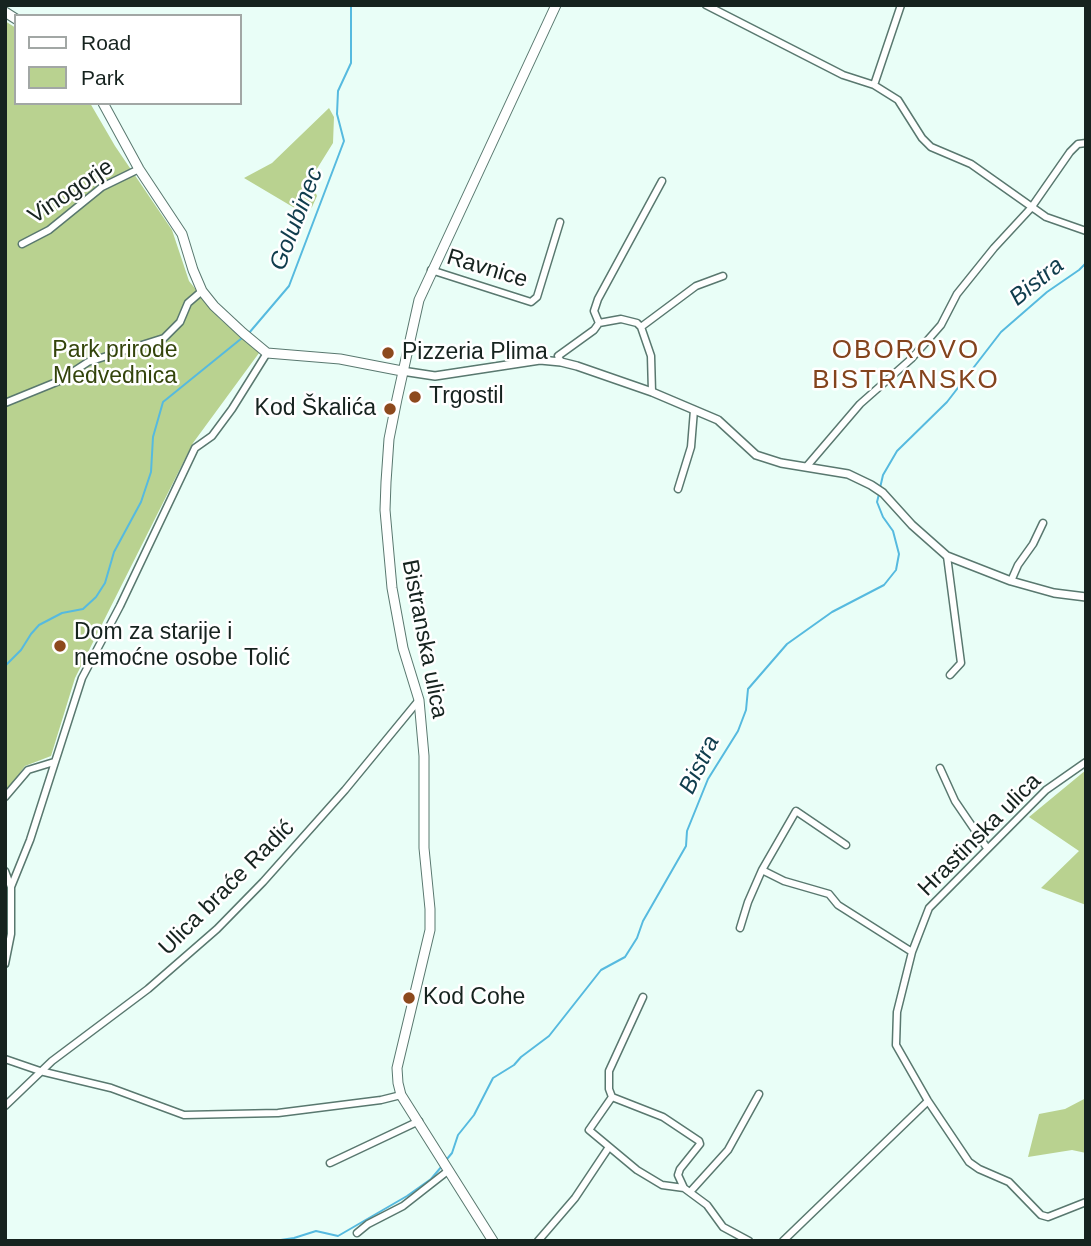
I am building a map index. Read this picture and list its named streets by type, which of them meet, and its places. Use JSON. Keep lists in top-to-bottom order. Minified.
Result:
{"streets":{"main road":["Bistranska ulica"],"street":["Vinogorje","Ravnice","Hrastinska ulica","Ulica braće Radić"]},"crossings":[["Ravnice","Bistranska ulica"],["Bistranska ulica","Ulica braće Radić"]],"districts":["OBOROVO BISTRANSKO"],"water":["Golubinec","Bistra"],"parks":["Park prirode Medvednica"],"places":["Pizzeria Plima","Trgostil","Kod Škalića","Dom za starije i nemoćne osobe Tolić","Kod Cohe"],"legend":["Road","Park"]}
